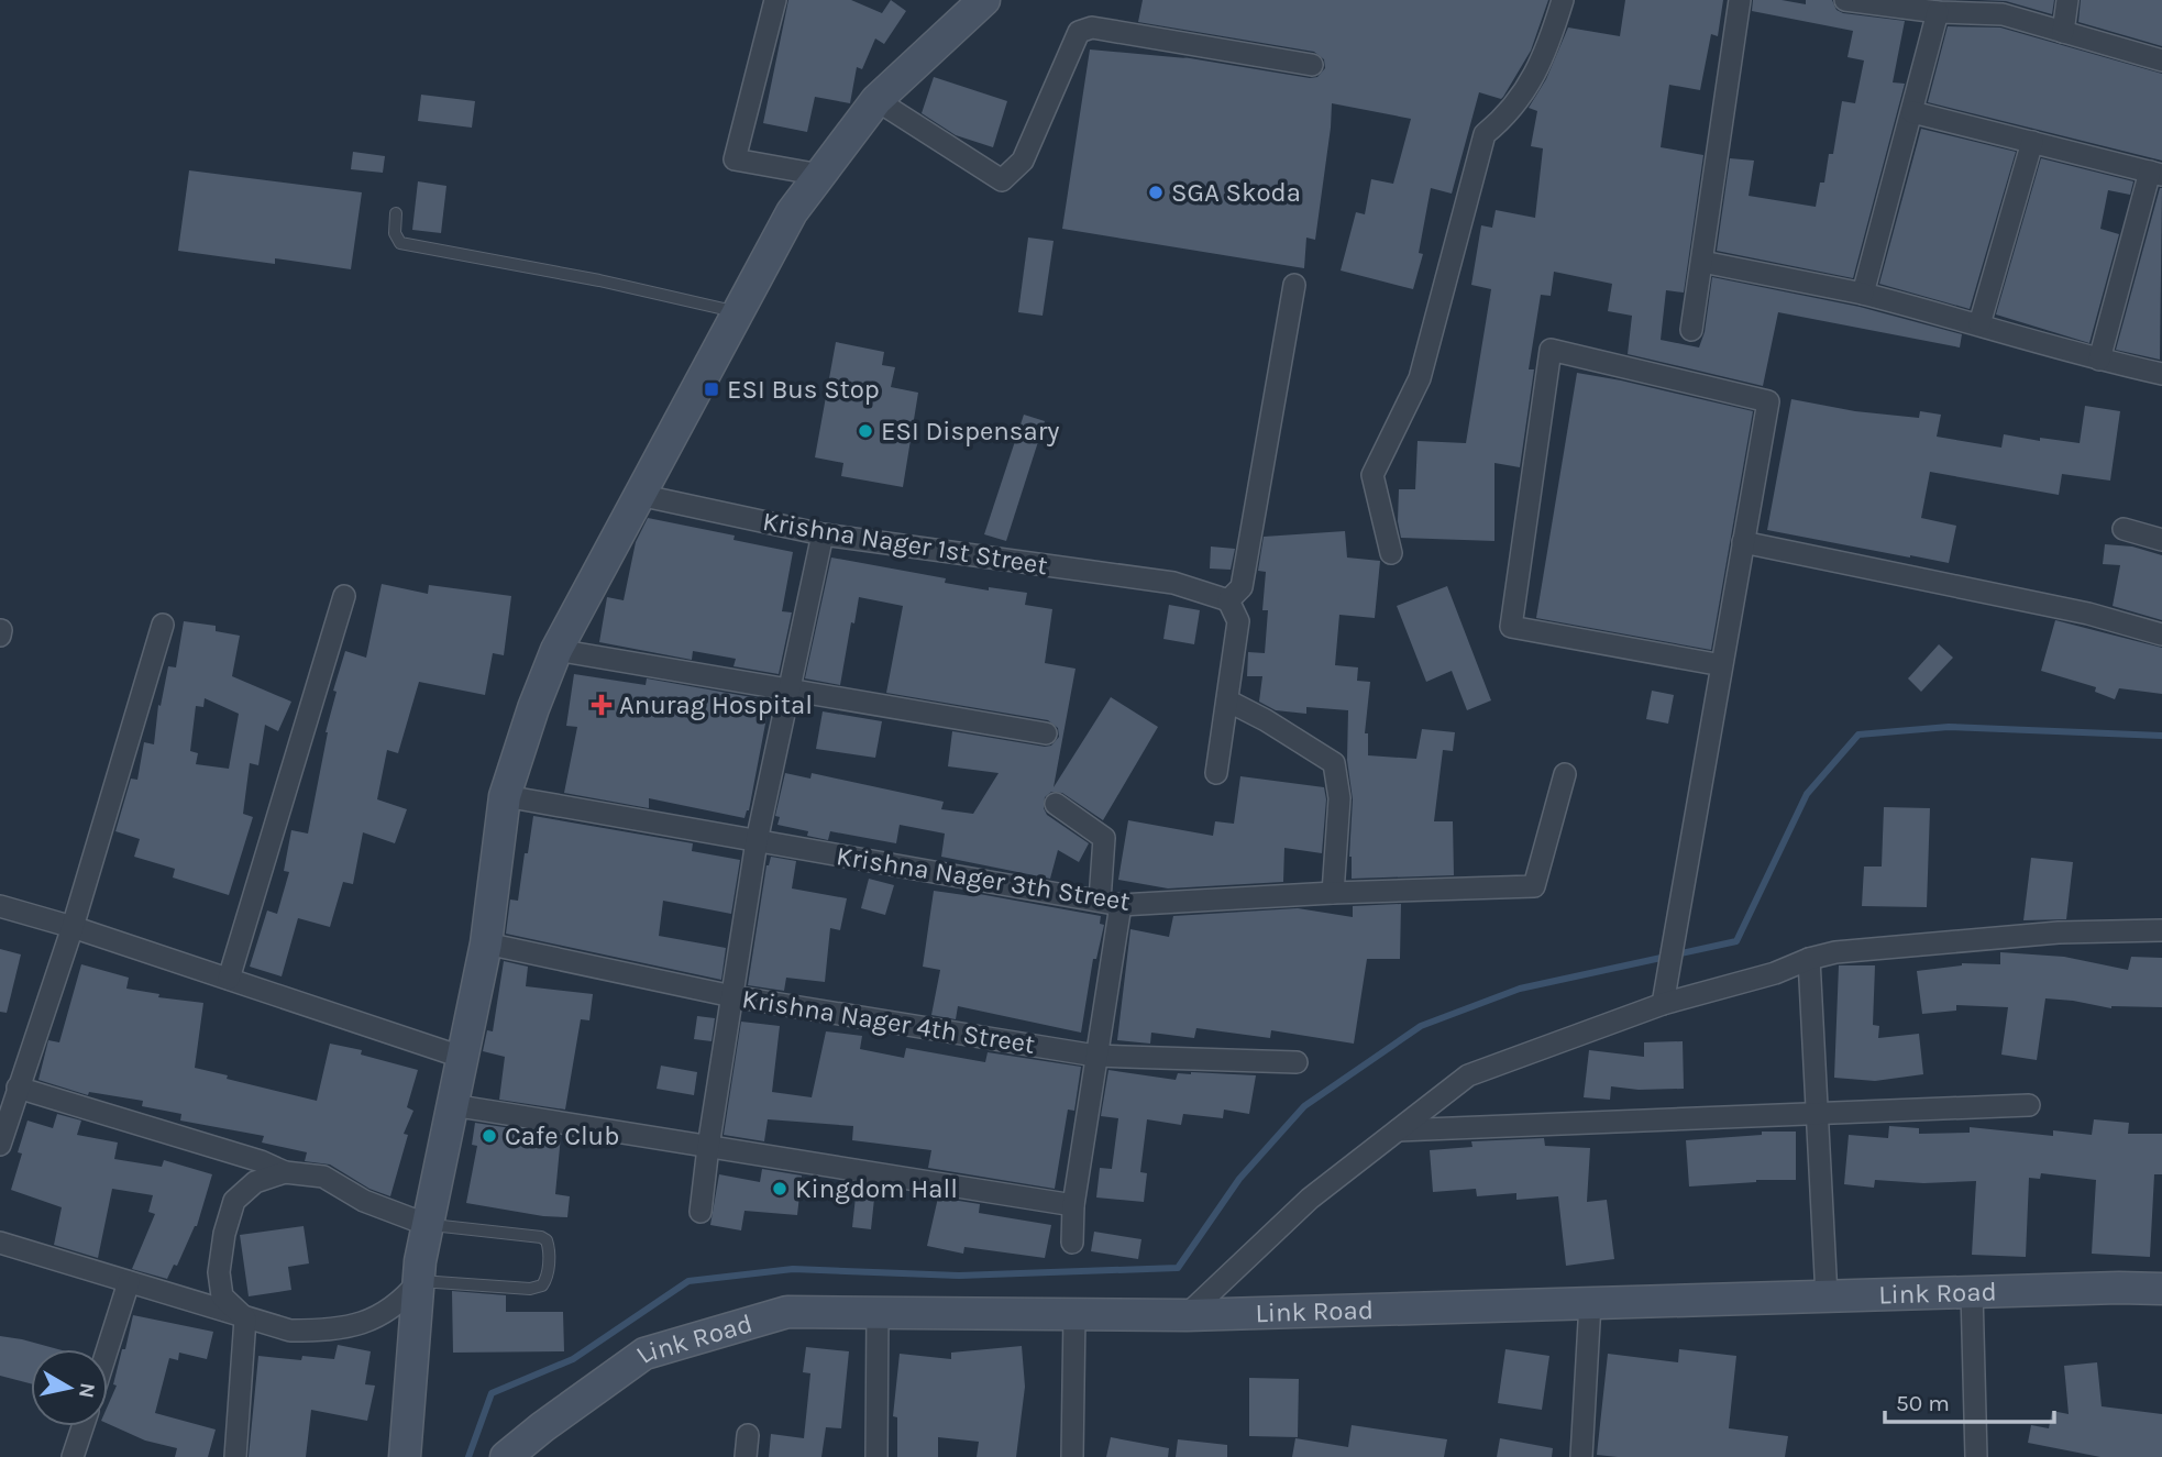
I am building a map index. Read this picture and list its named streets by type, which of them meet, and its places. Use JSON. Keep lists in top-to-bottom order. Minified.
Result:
{"streets":{"street":["Krishna Nager 1st Street","Krishna Nager 3th Street","Krishna Nager 4th Street","Link Road"]},"places":{"other":["SGA Skoda","ESI Dispensary","Cafe Club","Kingdom Hall"],"transit":["ESI Bus Stop"],"health":["Anurag Hospital"]},"scale_bar":"50 m","north":"right"}
